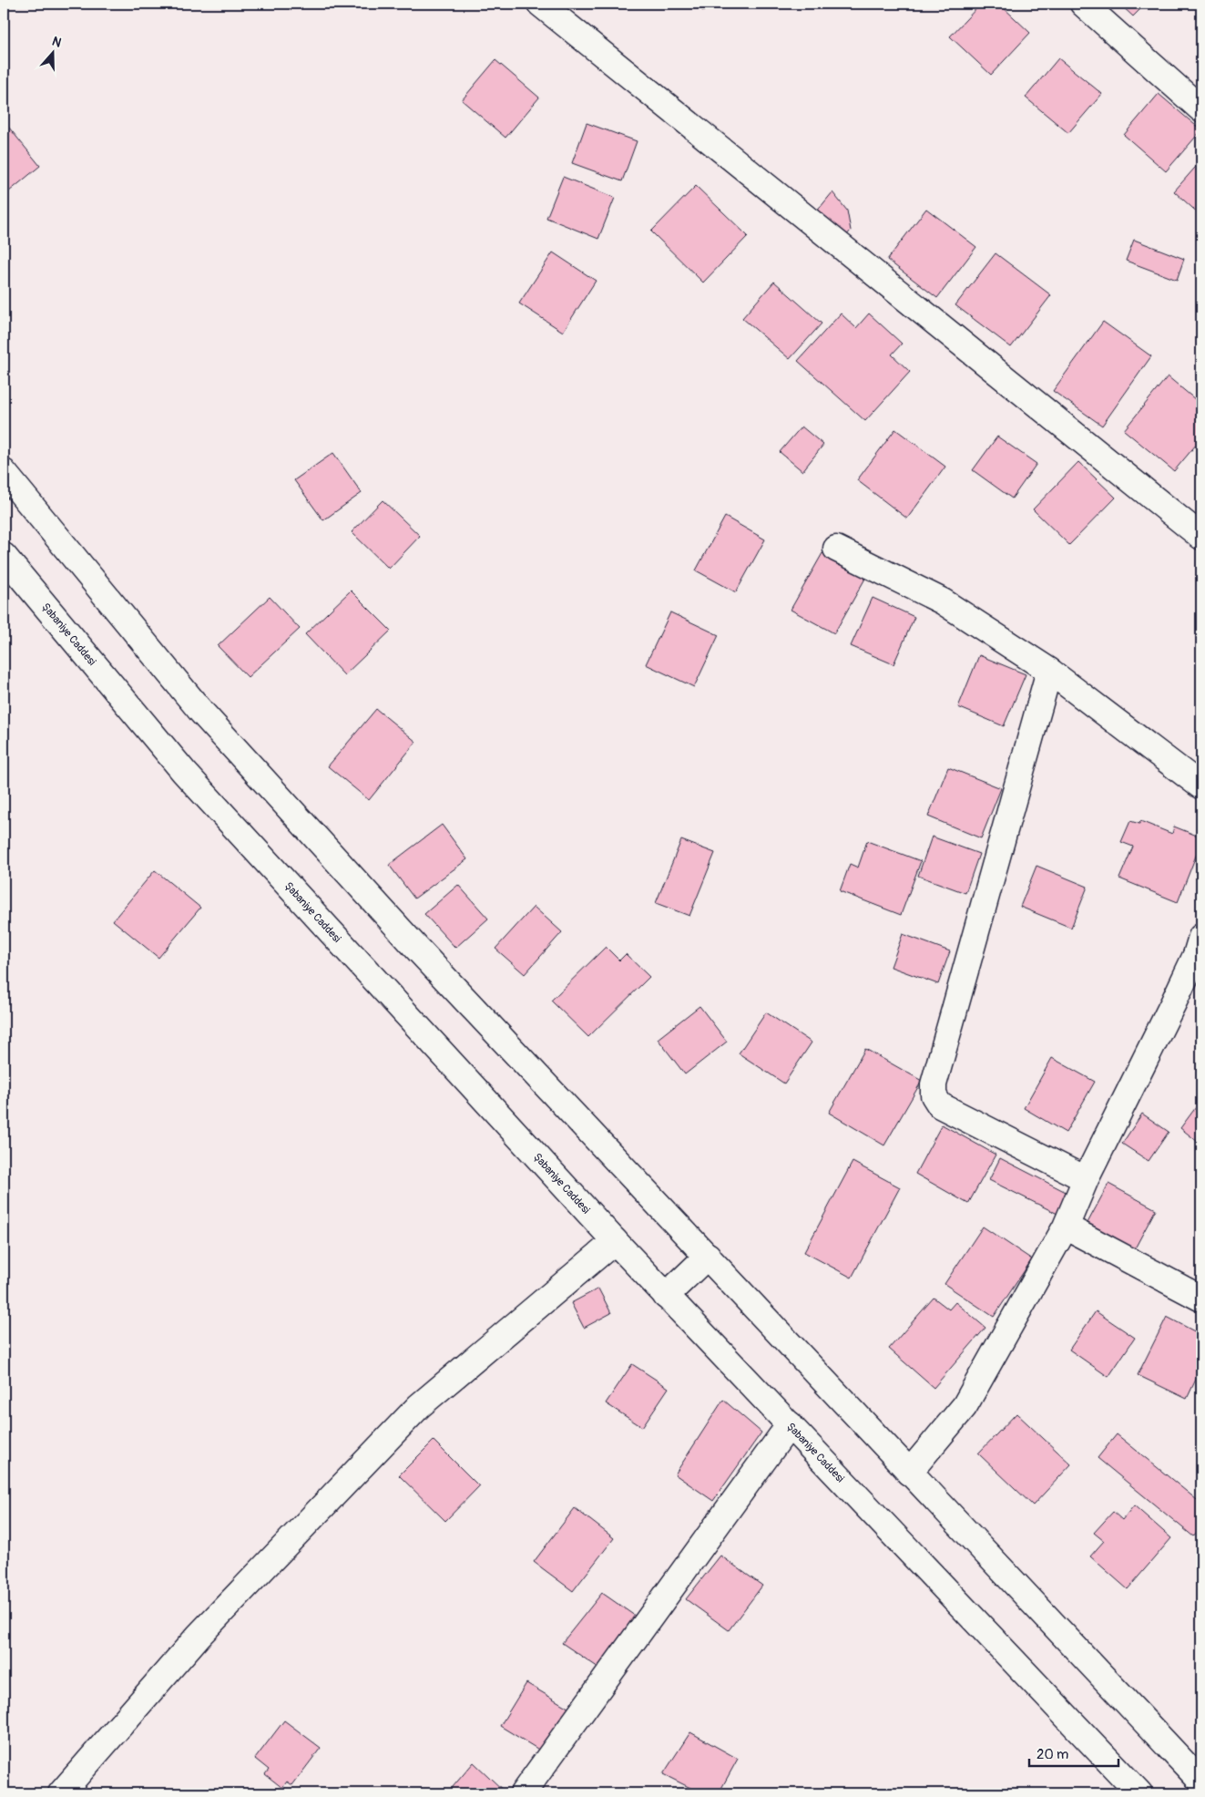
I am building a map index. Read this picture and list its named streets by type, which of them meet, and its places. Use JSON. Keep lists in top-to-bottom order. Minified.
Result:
{"streets":{"main road":["Şabaniye Caddesi"]},"scale_bar":"20 m","north":"top"}
